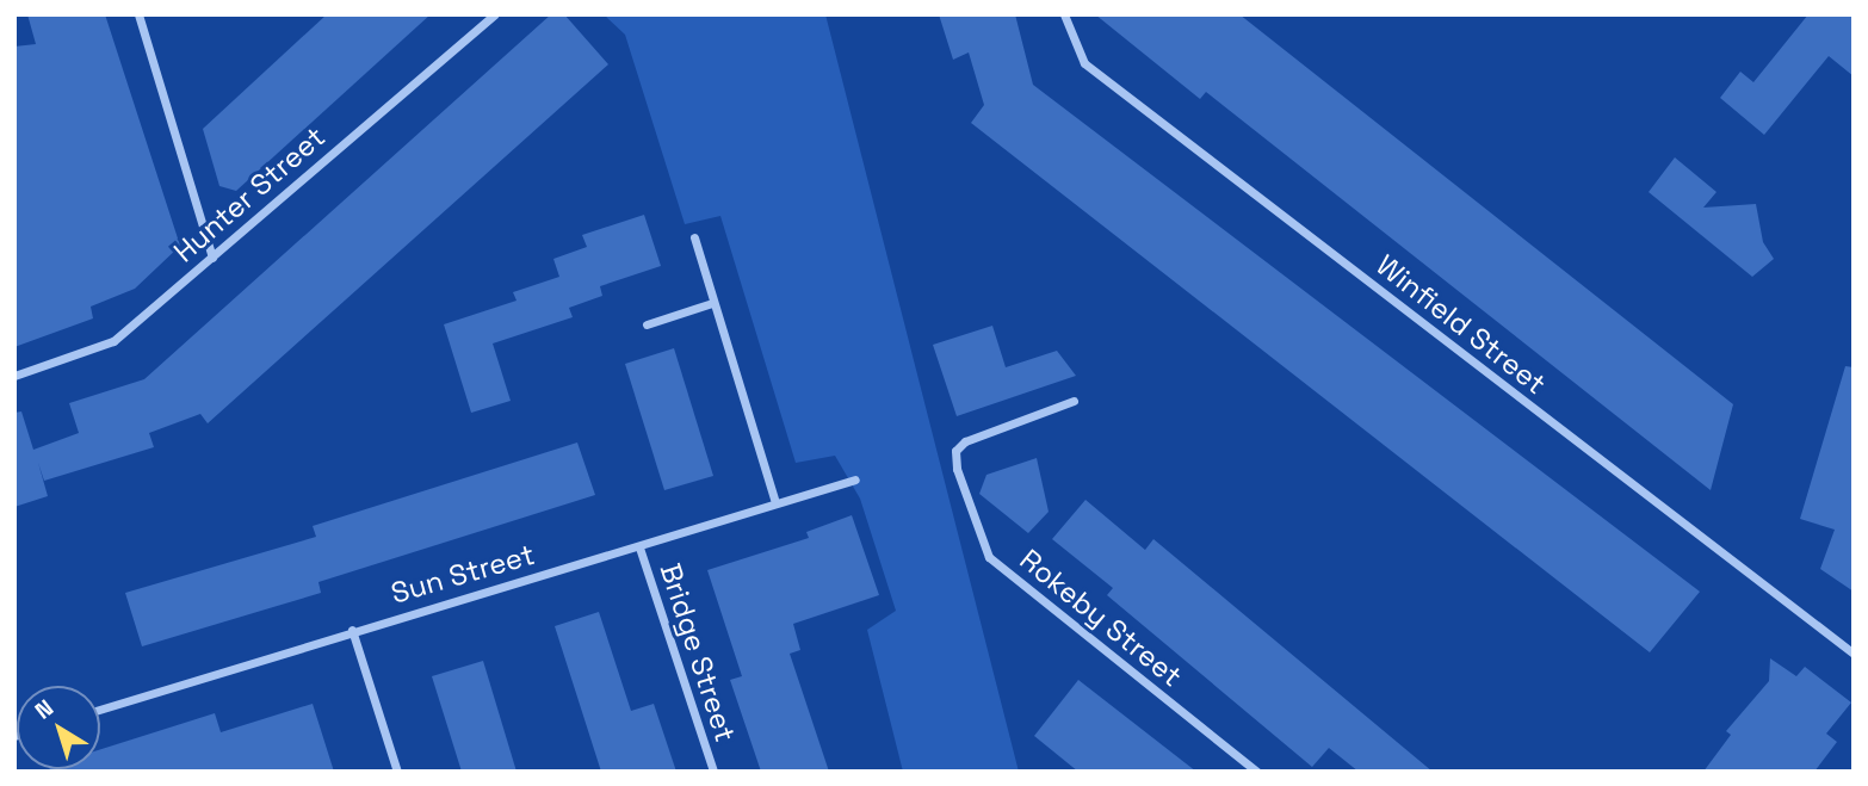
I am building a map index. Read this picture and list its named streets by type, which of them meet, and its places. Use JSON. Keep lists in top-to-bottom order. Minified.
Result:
{"streets":{"street":["Hunter Street","Winfield Street","Sun Street","Rokeby Street","Bridge Street"]},"crossings":[["Sun Street","Bridge Street"]],"north":"top left"}
